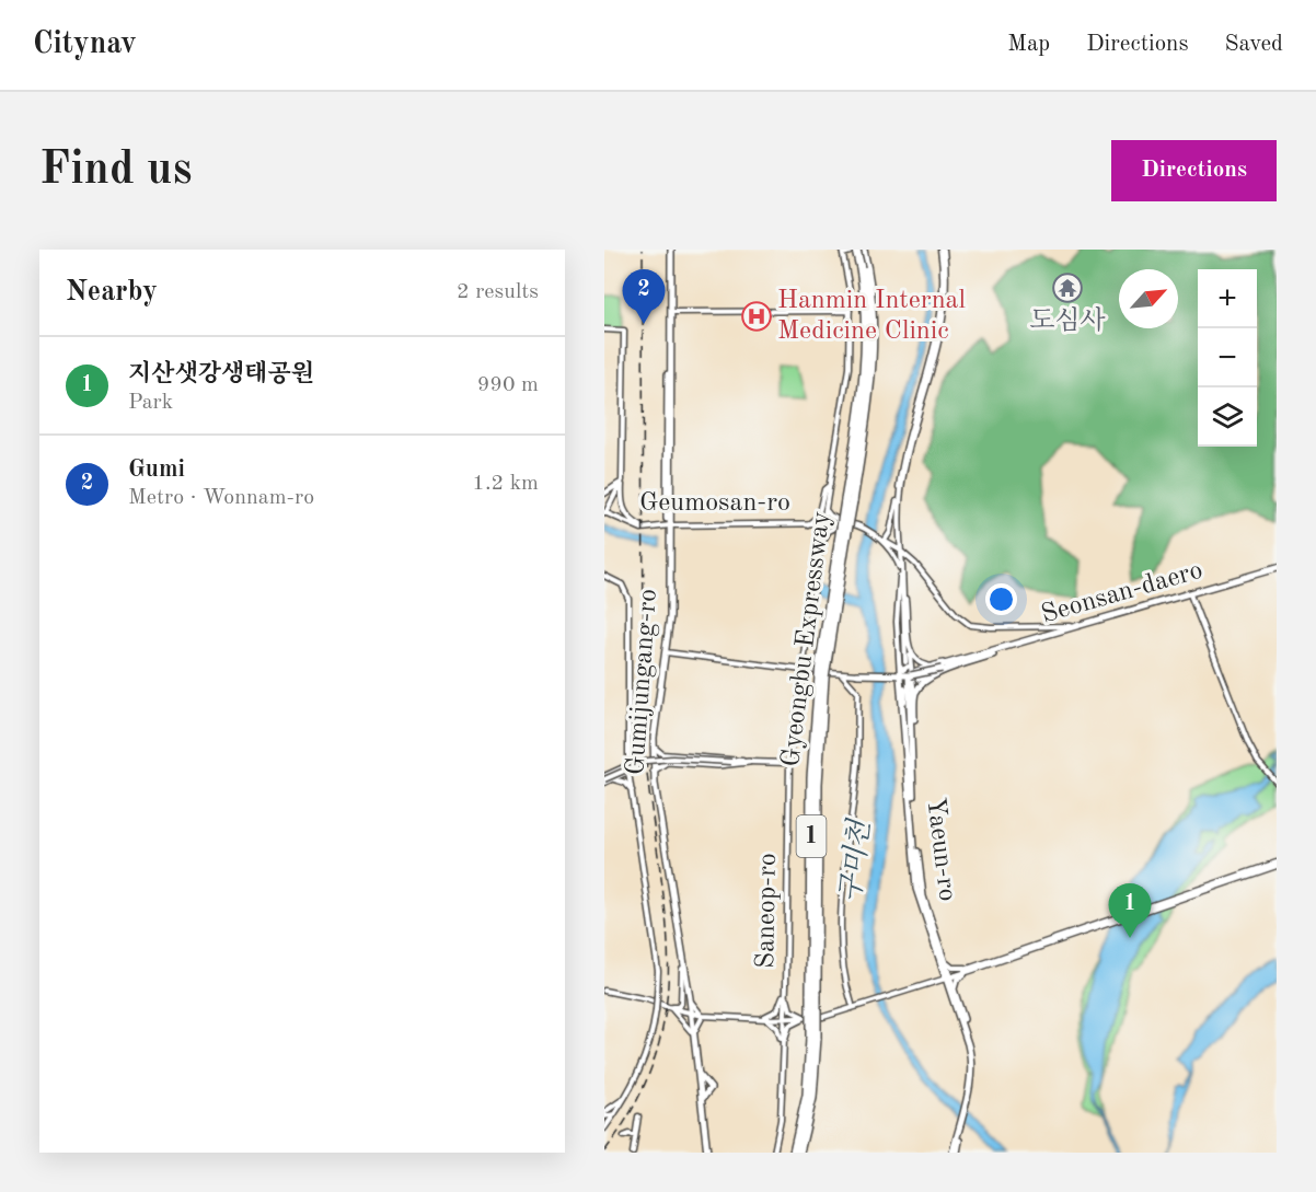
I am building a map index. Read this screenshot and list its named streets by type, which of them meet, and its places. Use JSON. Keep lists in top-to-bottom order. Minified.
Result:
{"streets":{"highway":["Gyeongbu Expressway","1"],"main road":["Seonsan-daero","Gumijungang-ro","Yaeun-ro"],"street":["Geumosan-ro","Saneop-ro"]},"crossings":[["Geumosan-ro","Gumijungang-ro"],["Geumosan-ro","Saneop-ro"]],"water":["구미천"],"places":{"temple":["도심사"],"hospital":["Hanmin Internal Medicine Clinic"]},"north":"top right","page":{"header":"Citynav","nav":["Map","Directions","Saved"],"buttons":"Directions","title":"Find us","heading":["Nearby","2 results"],"map_buttons":["+","−"],"pins":["2","1"],"list":[{"mark":"1","name":"지산샛강생태공원","note":"Park","value":"990 m"},{"mark":"2","name":"Gumi","note":"Metro · Wonnam-ro","value":"1.2 km"}]}}
